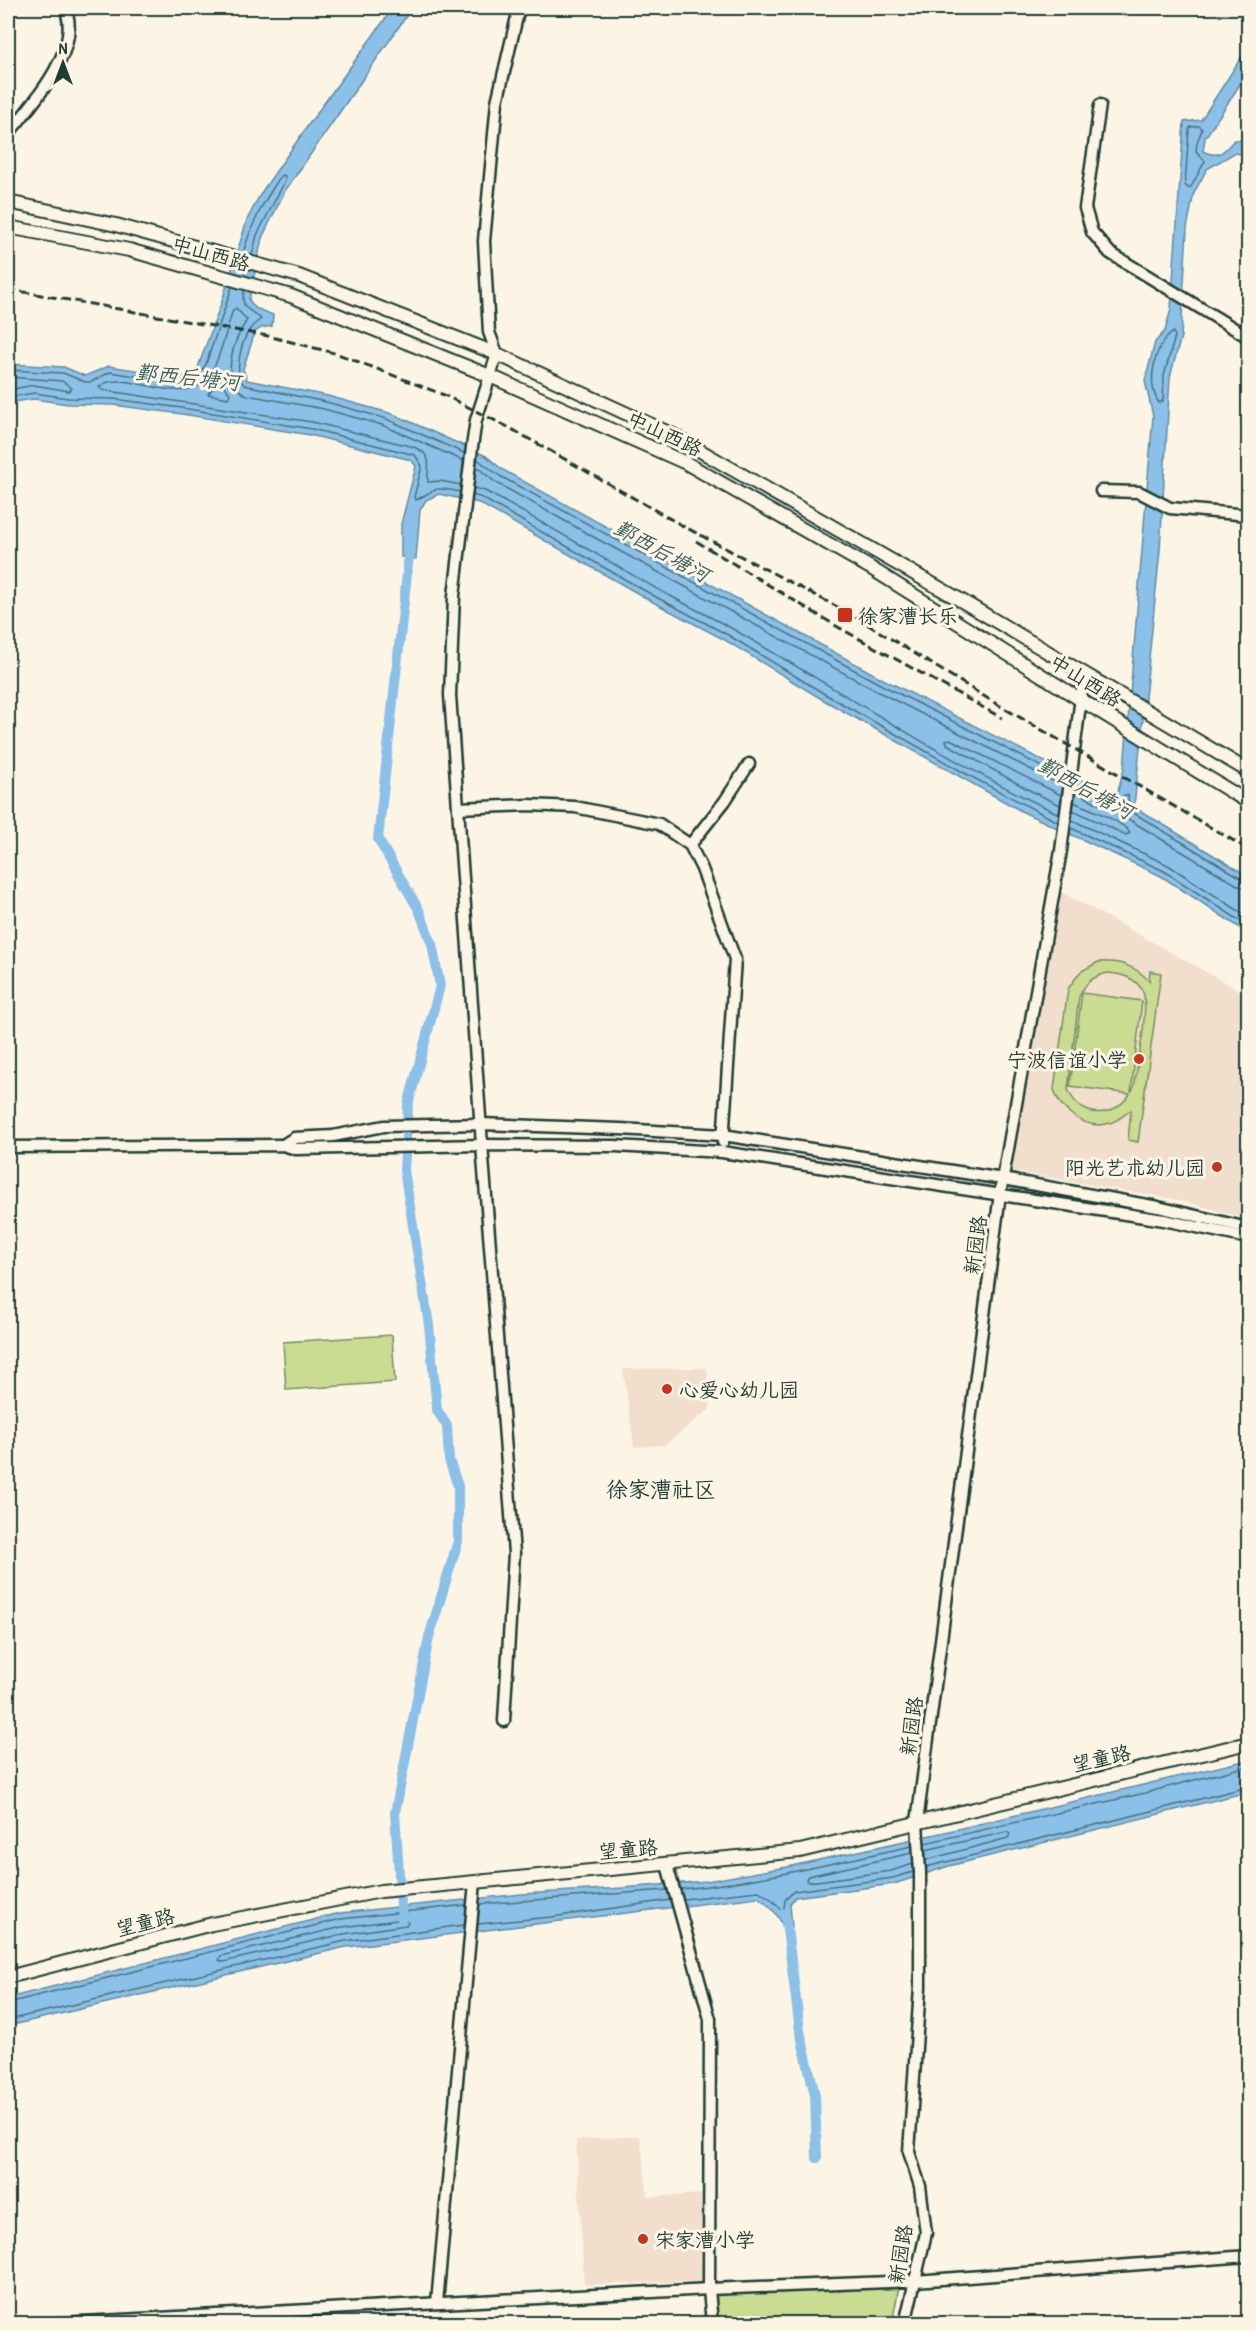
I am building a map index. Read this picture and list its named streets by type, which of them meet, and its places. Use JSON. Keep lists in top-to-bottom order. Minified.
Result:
{"streets":{"main road":["中山西路","望童路"],"street":["新园路"]},"crossings":[["中山西路","新园路"],["新园路","望童路"]],"districts":["徐家漕社区"],"water":["鄞西后塘河"],"places":{"transit":["徐家漕长乐"],"other":["宁波信谊小学","阳光艺术幼儿园","心爱心幼儿园","宋家漕小学"]},"north":"top"}
